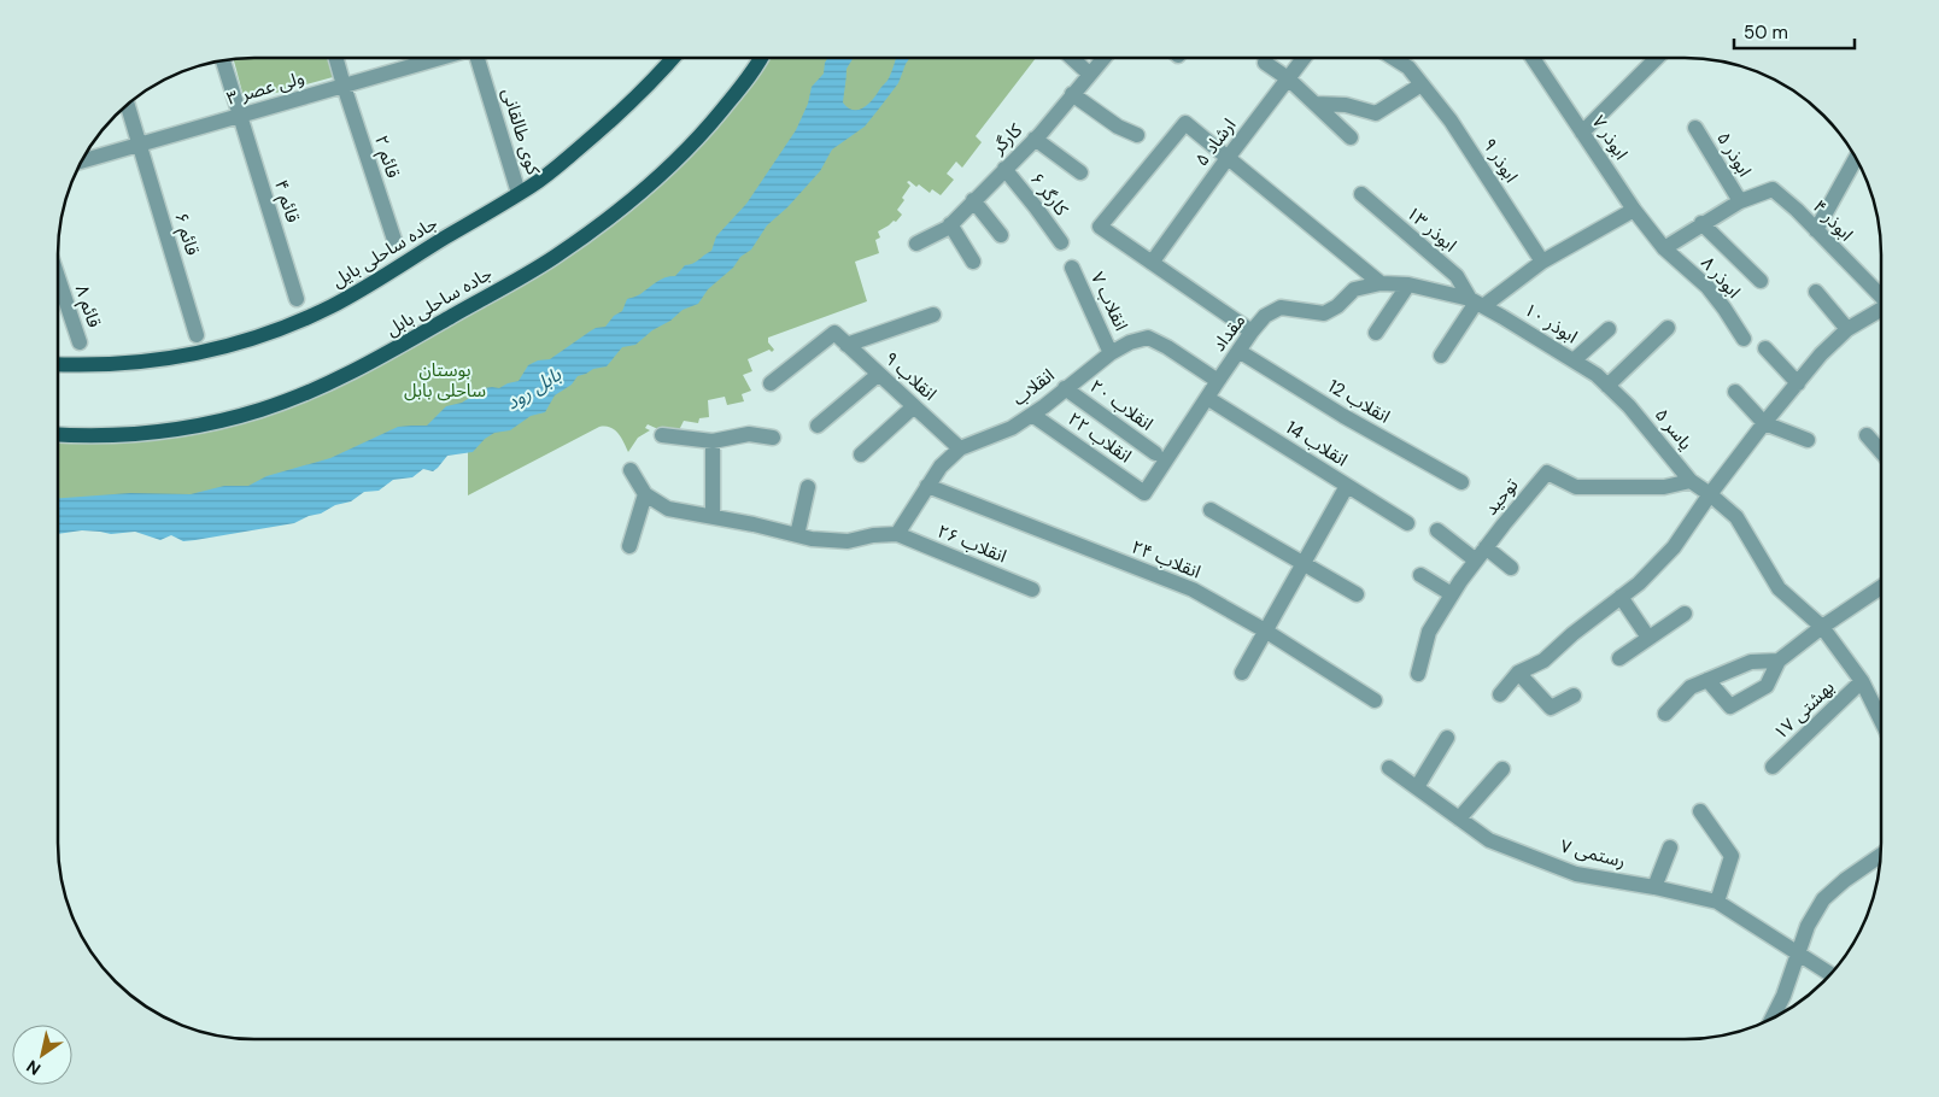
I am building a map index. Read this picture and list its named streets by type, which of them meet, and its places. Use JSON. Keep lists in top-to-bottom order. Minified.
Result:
{"streets":{"main road":["جاده ساحلی بایل","جاده ساحلی بابل"],"street":["ولی عصر ۳","کوی طالقانی","ابوذر ۷","کارگر","ارشاد ۵","ابوذر ۵","قائم ۲","ابوذر ۹","کارگر ۶","قائم ۴","ابوذر ۴","ابوذر ۱۳","قائم ۶","ابوذر ۸","انقلاب ۷","قائم ۸","ابوذر ۱۰","مقداد","انقلاب ۹","انقلاب","انقلاب 12","انقلاب ۲۰","یاسر ۵","انقلاب ۲۲","انقلاب 14","توحید","انقلاب ۲۶","انقلاب ۲۴","بهشتی ۱۷","رستمی ۷"]},"crossings":[["ولی عصر ۳","قائم ۲"],["ولی عصر ۳","قائم ۴"],["ولی عصر ۳","قائم ۶"],["کوی طالقانی","جاده ساحلی بایل"],["ابوذر ۷","ابوذر ۸"],["کارگر","کارگر ۶"],["ابوذر ۵","ابوذر ۴"],["ابوذر ۱۳","ابوذر ۱۰"],["ابوذر ۱۳","مقداد"],["انقلاب ۷","انقلاب"],["ابوذر ۱۰","مقداد"],["ابوذر ۱۰","یاسر ۵"],["مقداد","انقلاب"],["مقداد","انقلاب 12"],["مقداد","انقلاب ۲۲"],["مقداد","انقلاب 14"],["انقلاب ۹","انقلاب"],["انقلاب","انقلاب ۲۰"],["انقلاب","انقلاب ۲۲"],["انقلاب","انقلاب ۲۶"],["انقلاب","انقلاب ۲۴"],["یاسر ۵","توحید"],["یاسر ۵","بهشتی ۱۷"]],"water":["بابل رود"],"parks":["بوستان ساحلی بابل"],"scale_bar":"50 m","north":"bottom left"}
